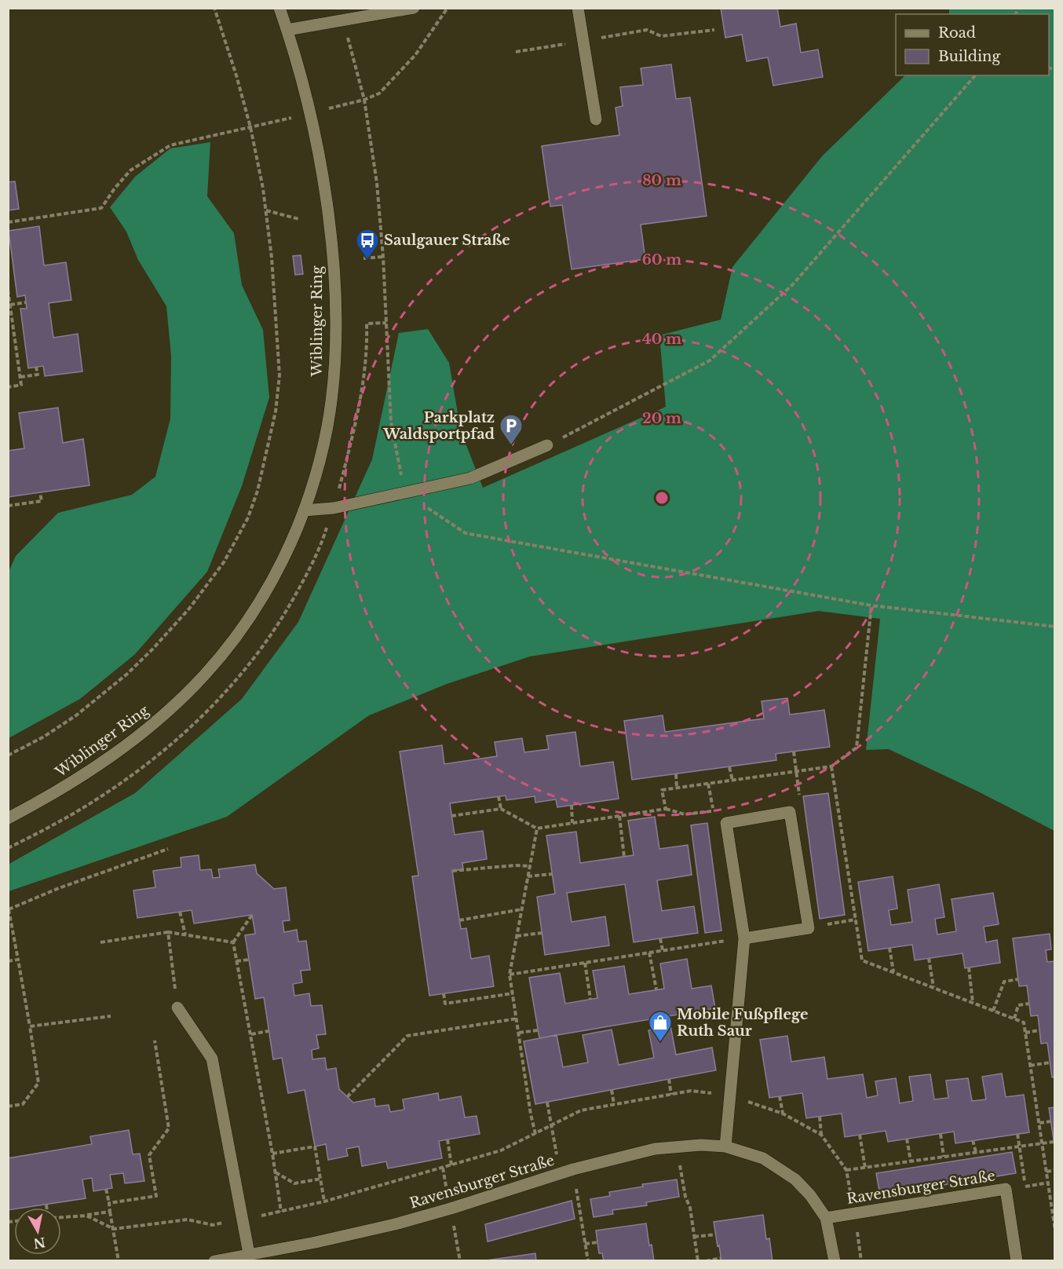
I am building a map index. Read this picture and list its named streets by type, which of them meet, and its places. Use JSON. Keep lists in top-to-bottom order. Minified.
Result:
{"streets":{"street":["Wiblinger Ring","Ravensburger Straße"]},"places":{"bus stop":["Saulgauer Straße"],"parking":["Parkplatz Waldsportpfad"],"shop":["Mobile Fußpflege Ruth Saur"]},"legend":["Road","Building"],"north":"bottom","rings":["80 m","60 m","40 m","20 m"]}
